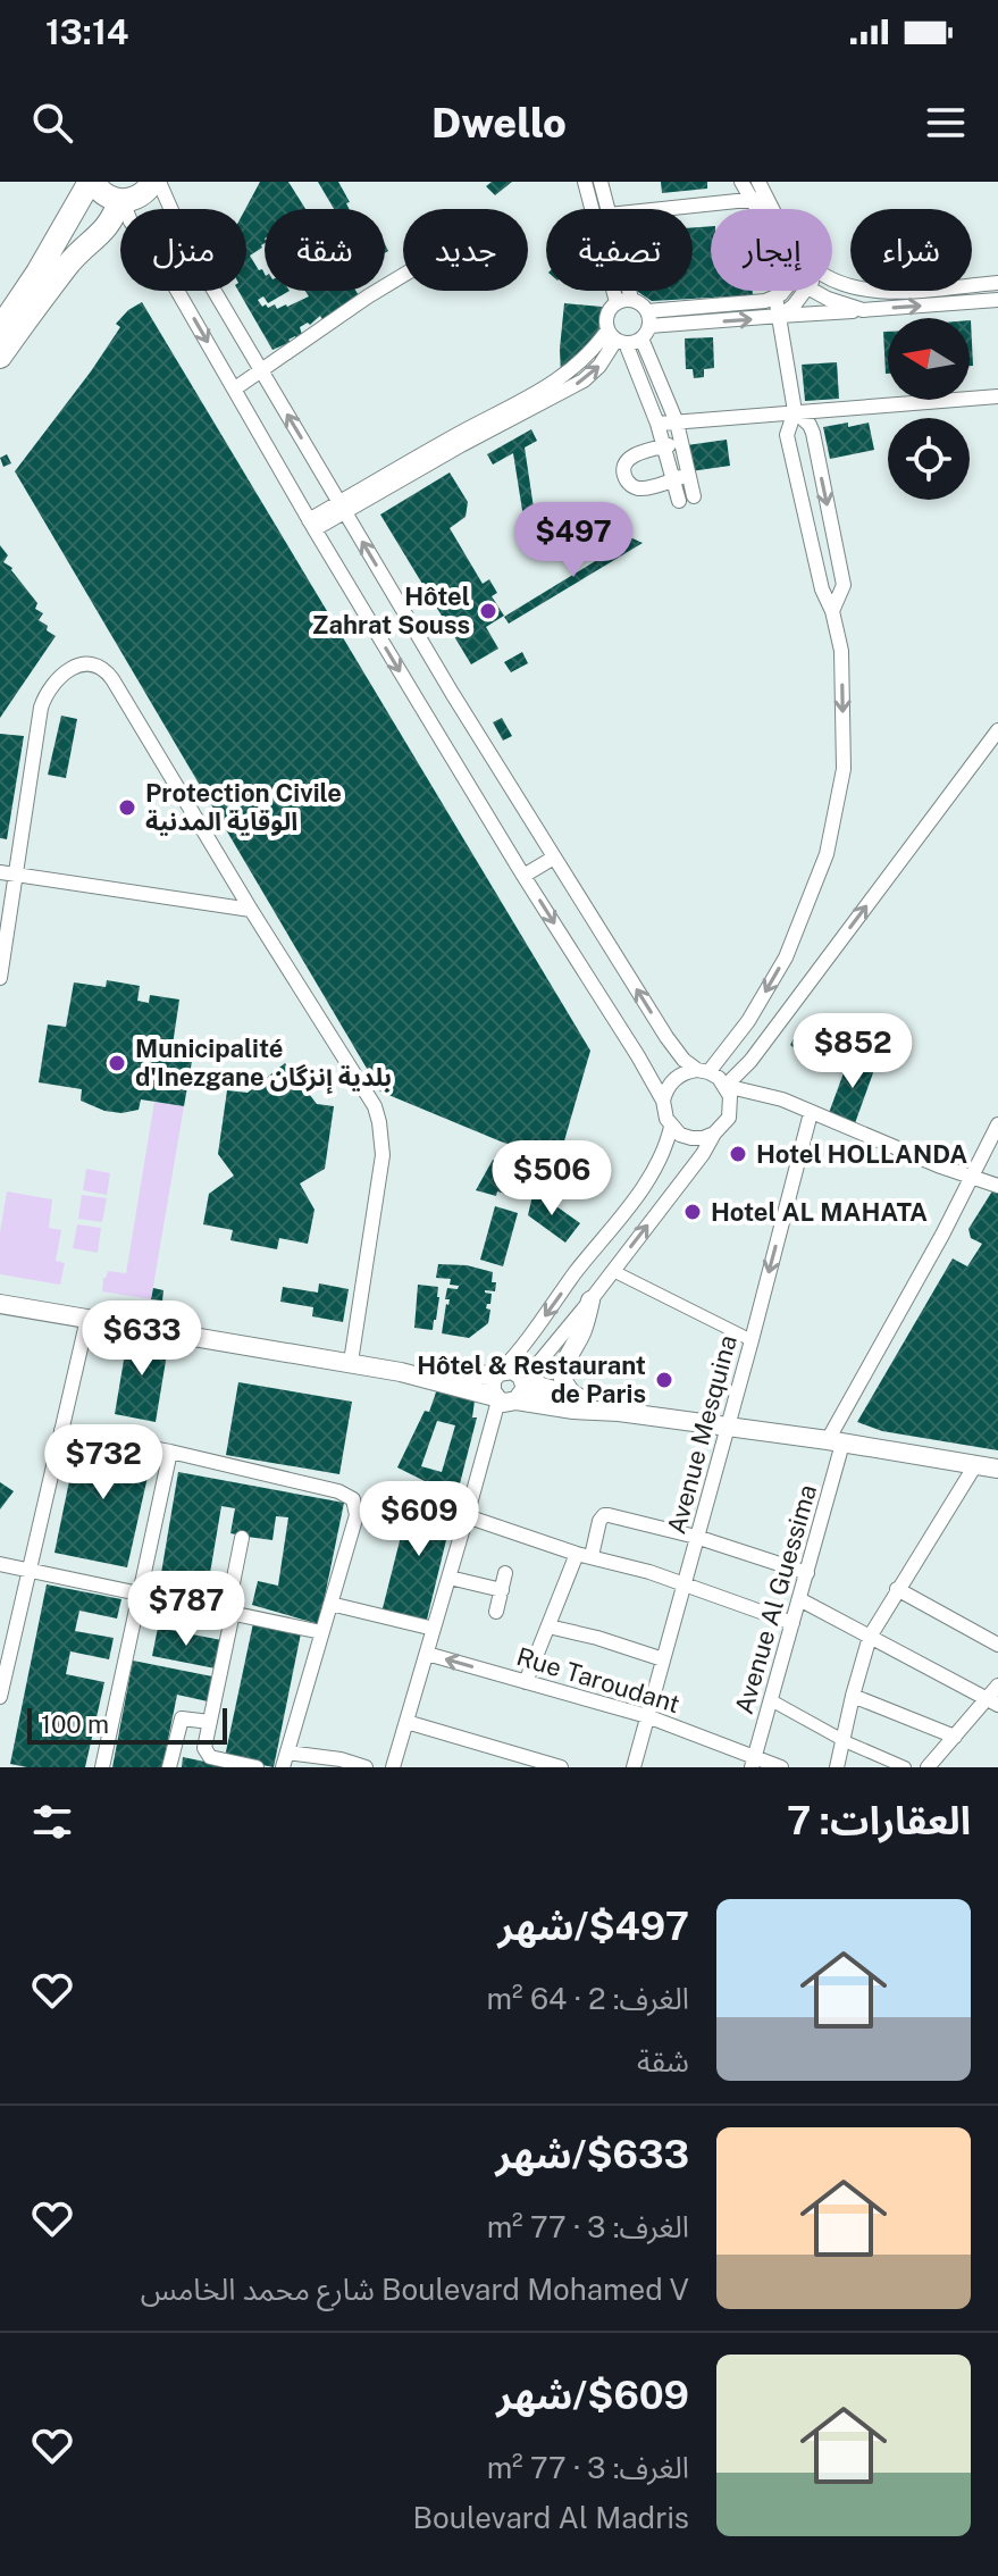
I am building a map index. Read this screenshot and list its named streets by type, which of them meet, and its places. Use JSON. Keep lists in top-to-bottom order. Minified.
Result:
{"streets":{"street":["Avenue Mesquina","Avenue Al Guessima","Rue Taroudant"]},"crossings":[["Avenue Mesquina","Rue Taroudant"],["Avenue Al Guessima","Rue Taroudant"]],"places":["Hôtel Zahrat Souss","Protection Civile الوقاية المدنية","Municipalité d'Inezgane بلدية إنزگان","Hotel HOLLANDA","Hotel AL MAHATA","Hôtel & Restaurant de Paris"],"scale_bar":"100 m","north":"left","page":{"status":"13:14","header":"Dwello","chip":["شراء","إيجار","تصفية","جديد","شقة","منزل"],"price":["$497","$852","$506","$633","$732","$609","$787"],"scale":"100 m","heading":"العقارات: 7","list":[{"name":"$497/شهر","note":"الغرف: 2 · 64 m² · شقة"},{"name":"$633/شهر","note":"الغرف: 3 · 77 m² · Boulevard Mohamed V شارع محمد الخامس"},{"name":"$609/شهر","note":"الغرف: 3 · 77 m² · Boulevard Al Madris"}]}}
